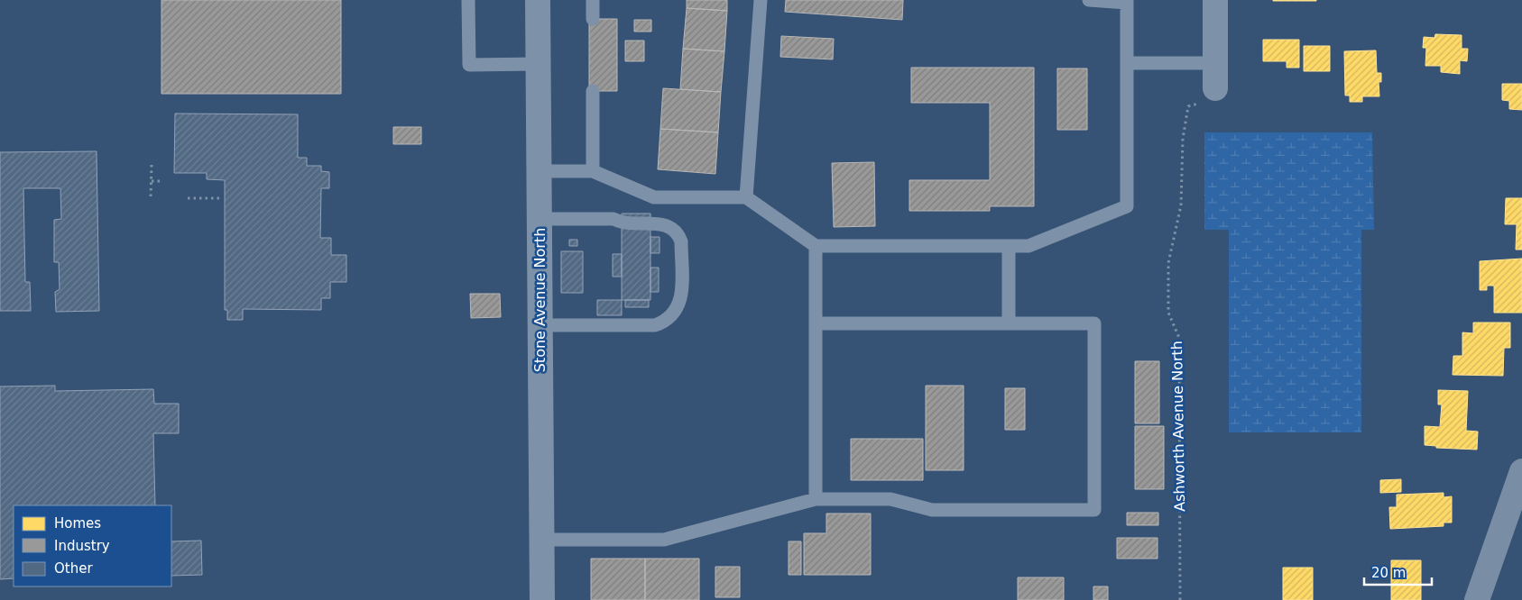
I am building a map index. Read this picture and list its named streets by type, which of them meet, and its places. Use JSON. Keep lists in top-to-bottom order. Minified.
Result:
{"streets":{"street":["Stone Avenue North"],"path":["Ashworth Avenue North"]},"legend":["Homes","Industry","Other"],"scale_bar":"20 m"}
